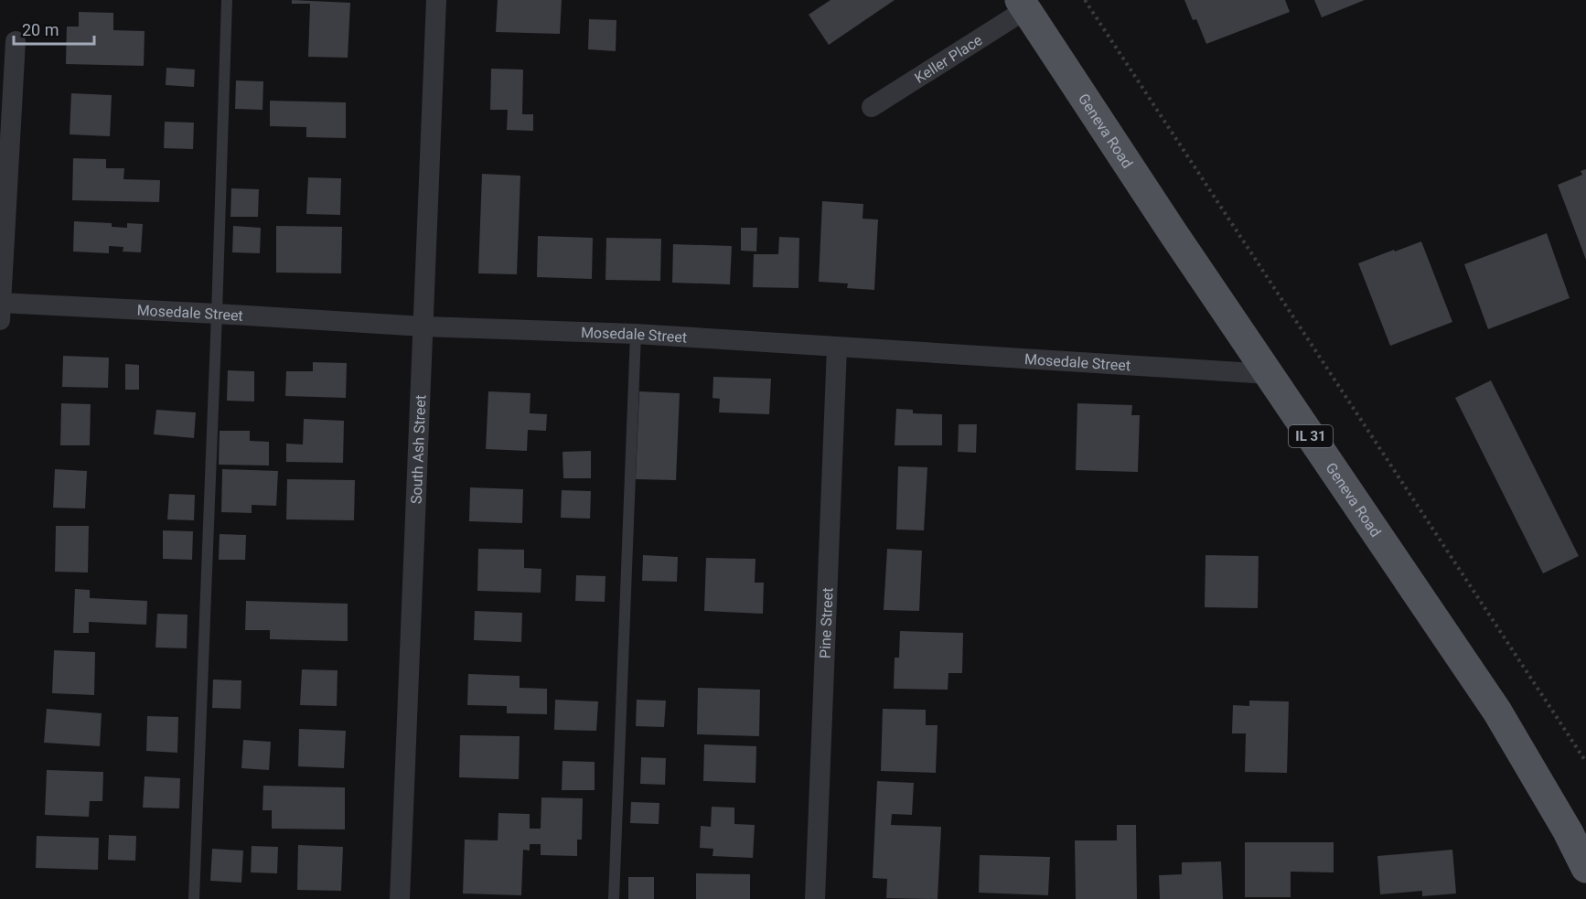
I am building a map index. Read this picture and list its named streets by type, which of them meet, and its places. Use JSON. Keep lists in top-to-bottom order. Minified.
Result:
{"streets":{"main road":["Geneva Road","IL 31"],"street":["Keller Place","Mosedale Street","South Ash Street","Pine Street"]},"crossings":[["Keller Place","Geneva Road"],["Geneva Road","Mosedale Street"],["Mosedale Street","South Ash Street"],["Mosedale Street","Pine Street"]],"scale_bar":"20 m"}
